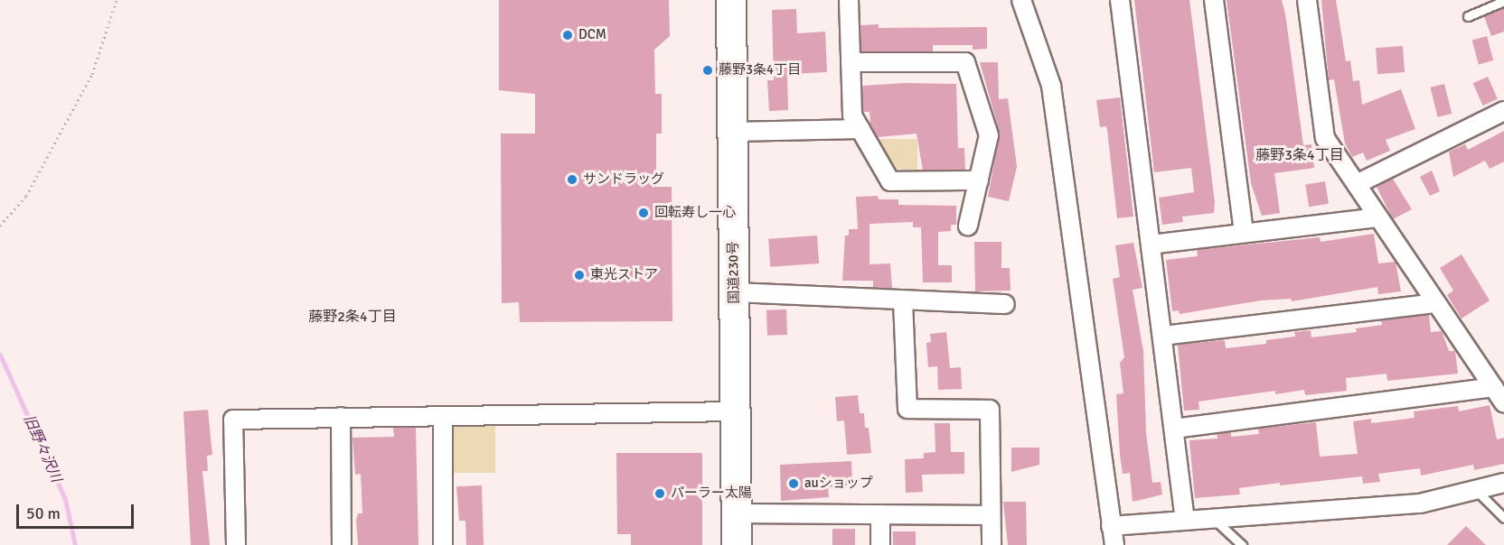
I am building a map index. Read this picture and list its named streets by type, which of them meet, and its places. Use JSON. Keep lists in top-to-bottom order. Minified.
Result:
{"streets":{"highway":["国道230号"]},"districts":["藤野3条4丁目","藤野2条4丁目"],"water":["旧野々沢川"],"places":["DCM","藤野3条4丁目","サンドラッグ","回転寿し一心","東光ストア","auショップ","パーラー太陽"],"scale_bar":"50 m"}
